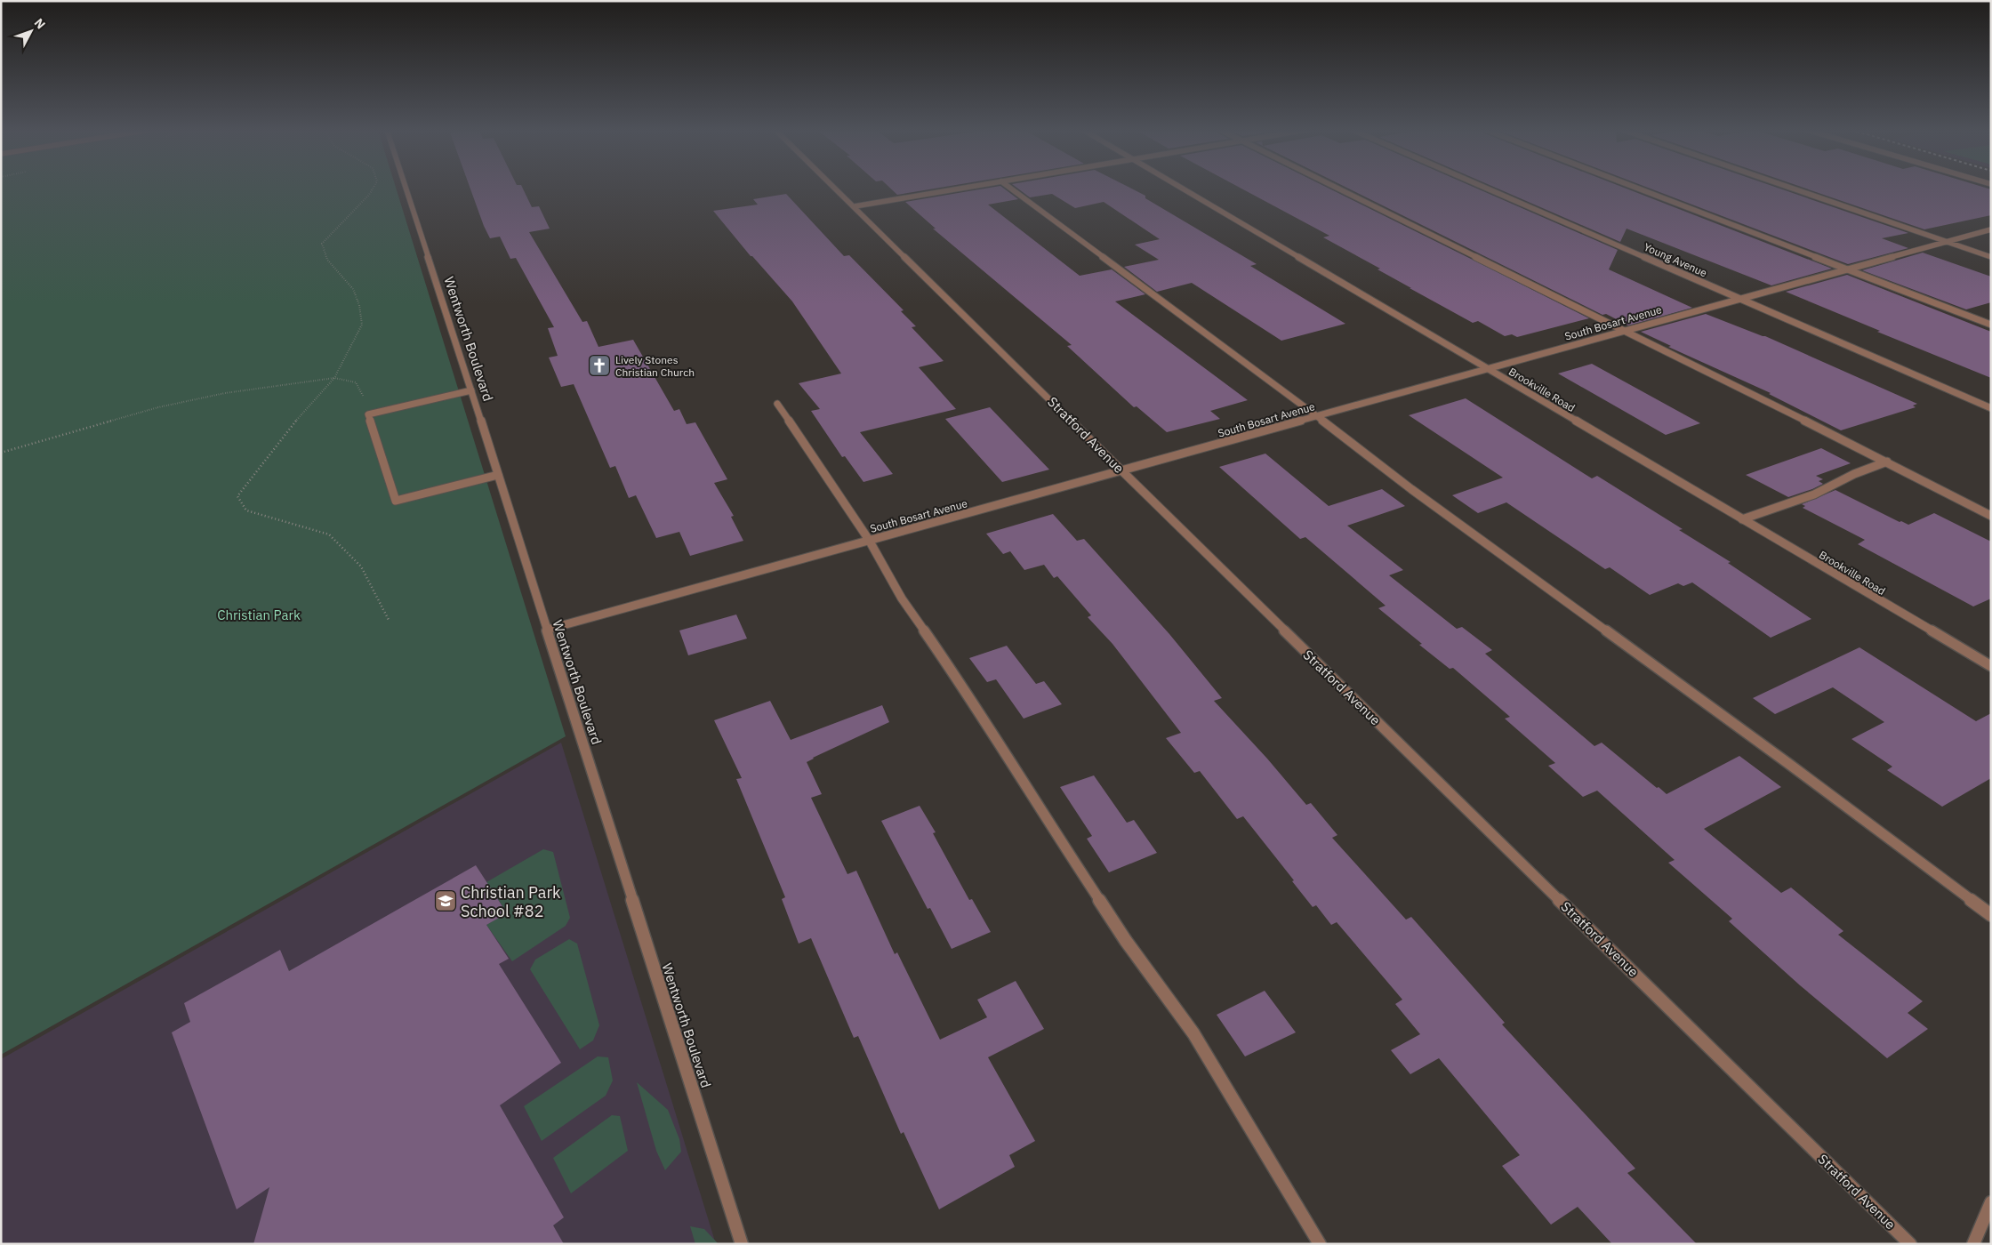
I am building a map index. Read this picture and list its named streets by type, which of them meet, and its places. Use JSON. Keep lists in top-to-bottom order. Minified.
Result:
{"streets":{"street":["Young Avenue","South Bosart Avenue","Wentworth Boulevard","Brookville Road","Stratford Avenue"]},"crossings":[["Young Avenue","South Bosart Avenue"],["South Bosart Avenue","Wentworth Boulevard"],["South Bosart Avenue","Brookville Road"],["South Bosart Avenue","Stratford Avenue"]],"parks":["Christian Park"],"places":{"church":["Lively Stones Christian Church"],"school or university":["Christian Park School #82"]},"north":"top right"}
